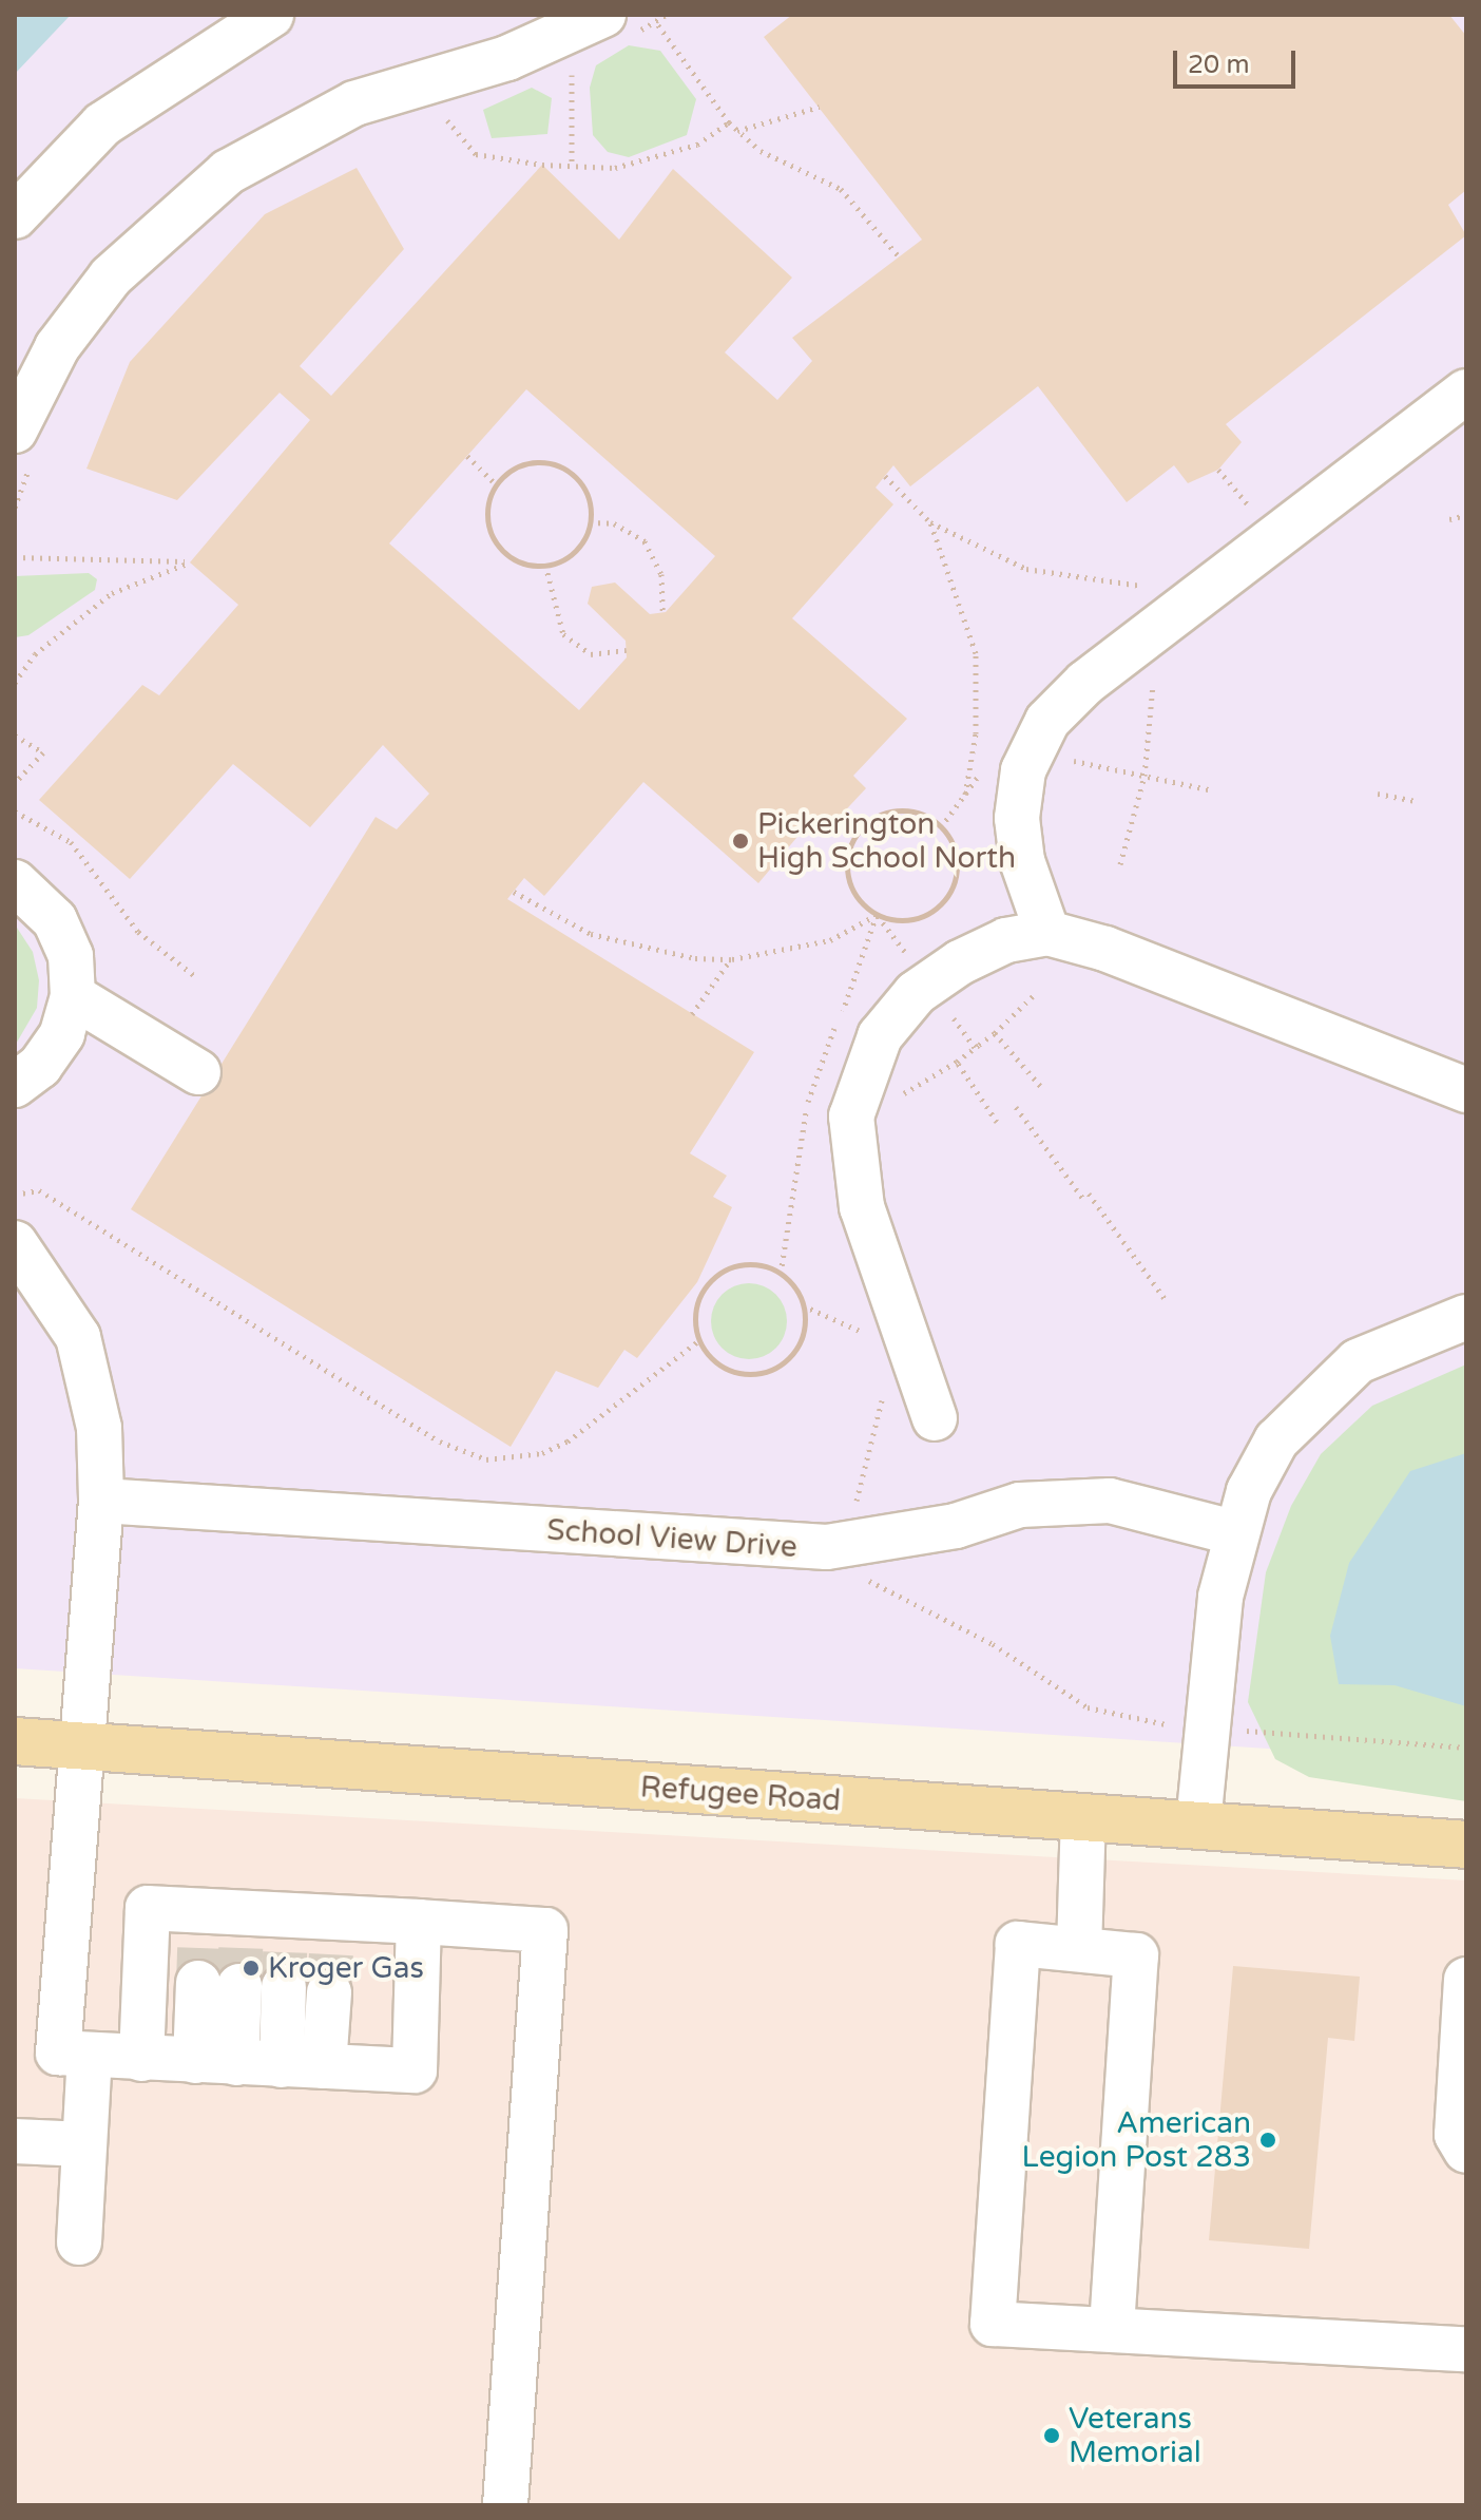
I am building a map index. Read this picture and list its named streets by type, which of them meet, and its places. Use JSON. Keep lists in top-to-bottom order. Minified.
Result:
{"streets":{"main road":["Refugee Road"],"street":["School View Drive"]},"places":["Pickerington High School North","Kroger Gas","American Legion Post 283","Veterans Memorial"],"scale_bar":"20 m"}
